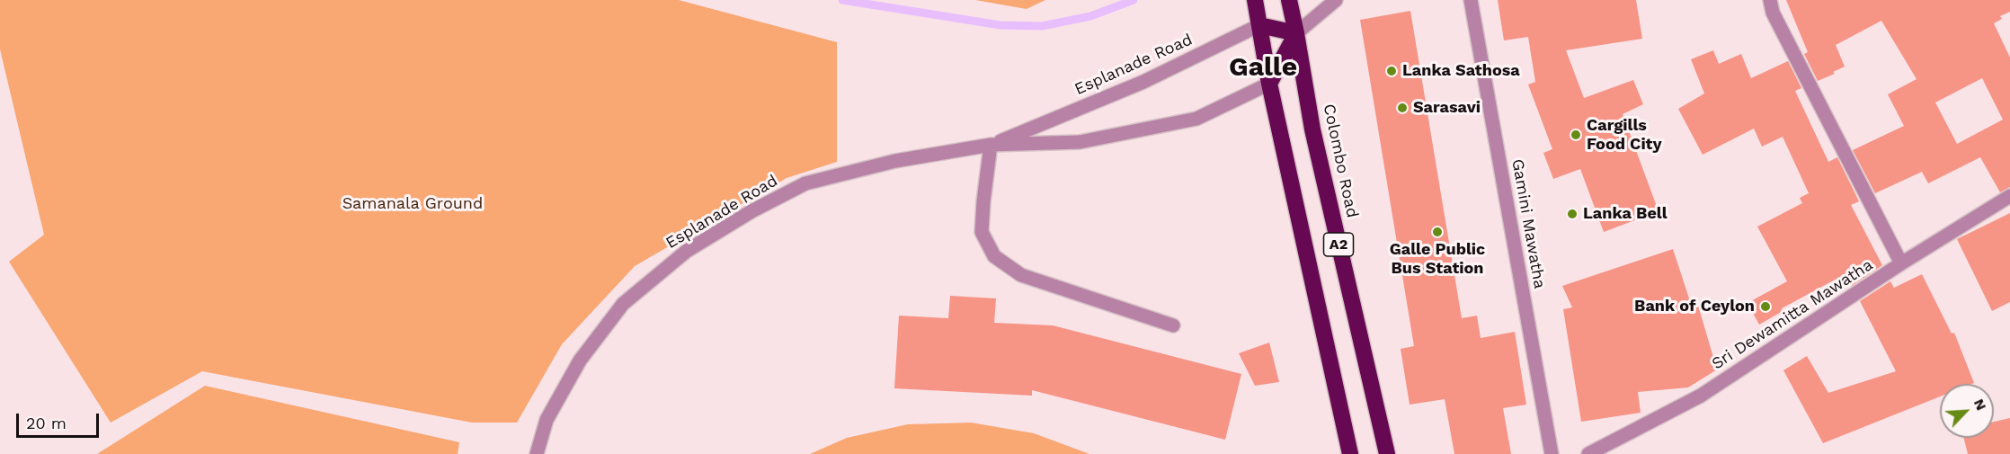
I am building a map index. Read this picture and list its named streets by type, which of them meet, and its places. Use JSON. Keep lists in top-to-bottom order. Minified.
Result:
{"streets":{"highway":["Colombo Road","A2"],"street":["Esplanade Road","Gamini Mawatha","Sri Dewamitta Mawatha"]},"crossings":[["Esplanade Road","A2"],["Colombo Road","A2"]],"districts":["Galle"],"parks":["Samanala Ground"],"places":["Lanka Sathosa","Sarasavi","Cargills Food City","Lanka Bell","Galle Public Bus Station","Bank of Ceylon"],"scale_bar":"20 m","north":"top right"}
